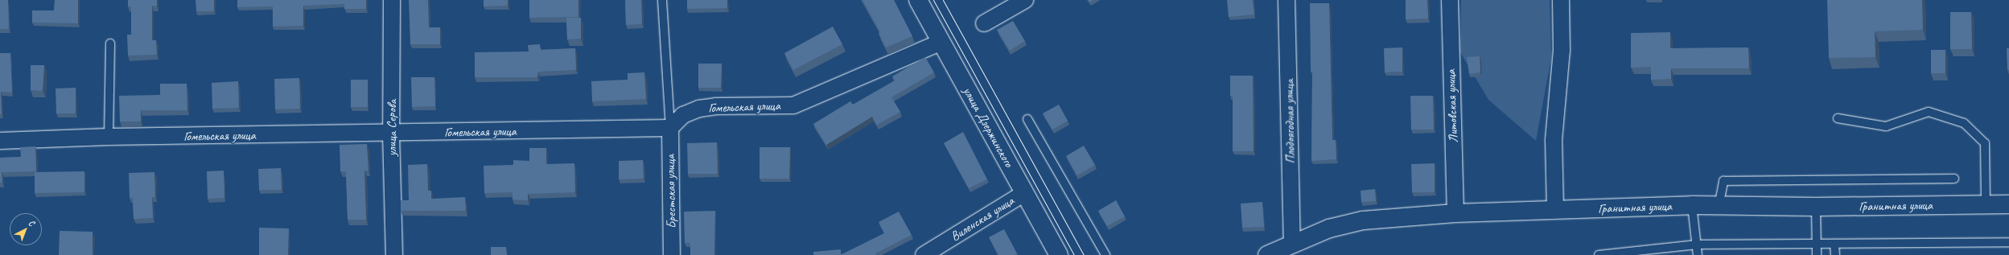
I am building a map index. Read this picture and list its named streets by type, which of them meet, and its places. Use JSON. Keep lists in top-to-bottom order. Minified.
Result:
{"streets":{"street":["Литовская улица","Гомельская улица","Плодоягодная улица","улица Дзержинского","улица Серова","Брестская улица","Гранитная улица","Виленская улица"]},"crossings":[["Литовская улица","Гранитная улица"],["Гомельская улица","улица Дзержинского"],["Гомельская улица","улица Серова"],["Гомельская улица","Брестская улица"],["Плодоягодная улица","Гранитная улица"],["улица Дзержинского","Виленская улица"]],"north":"top right"}
